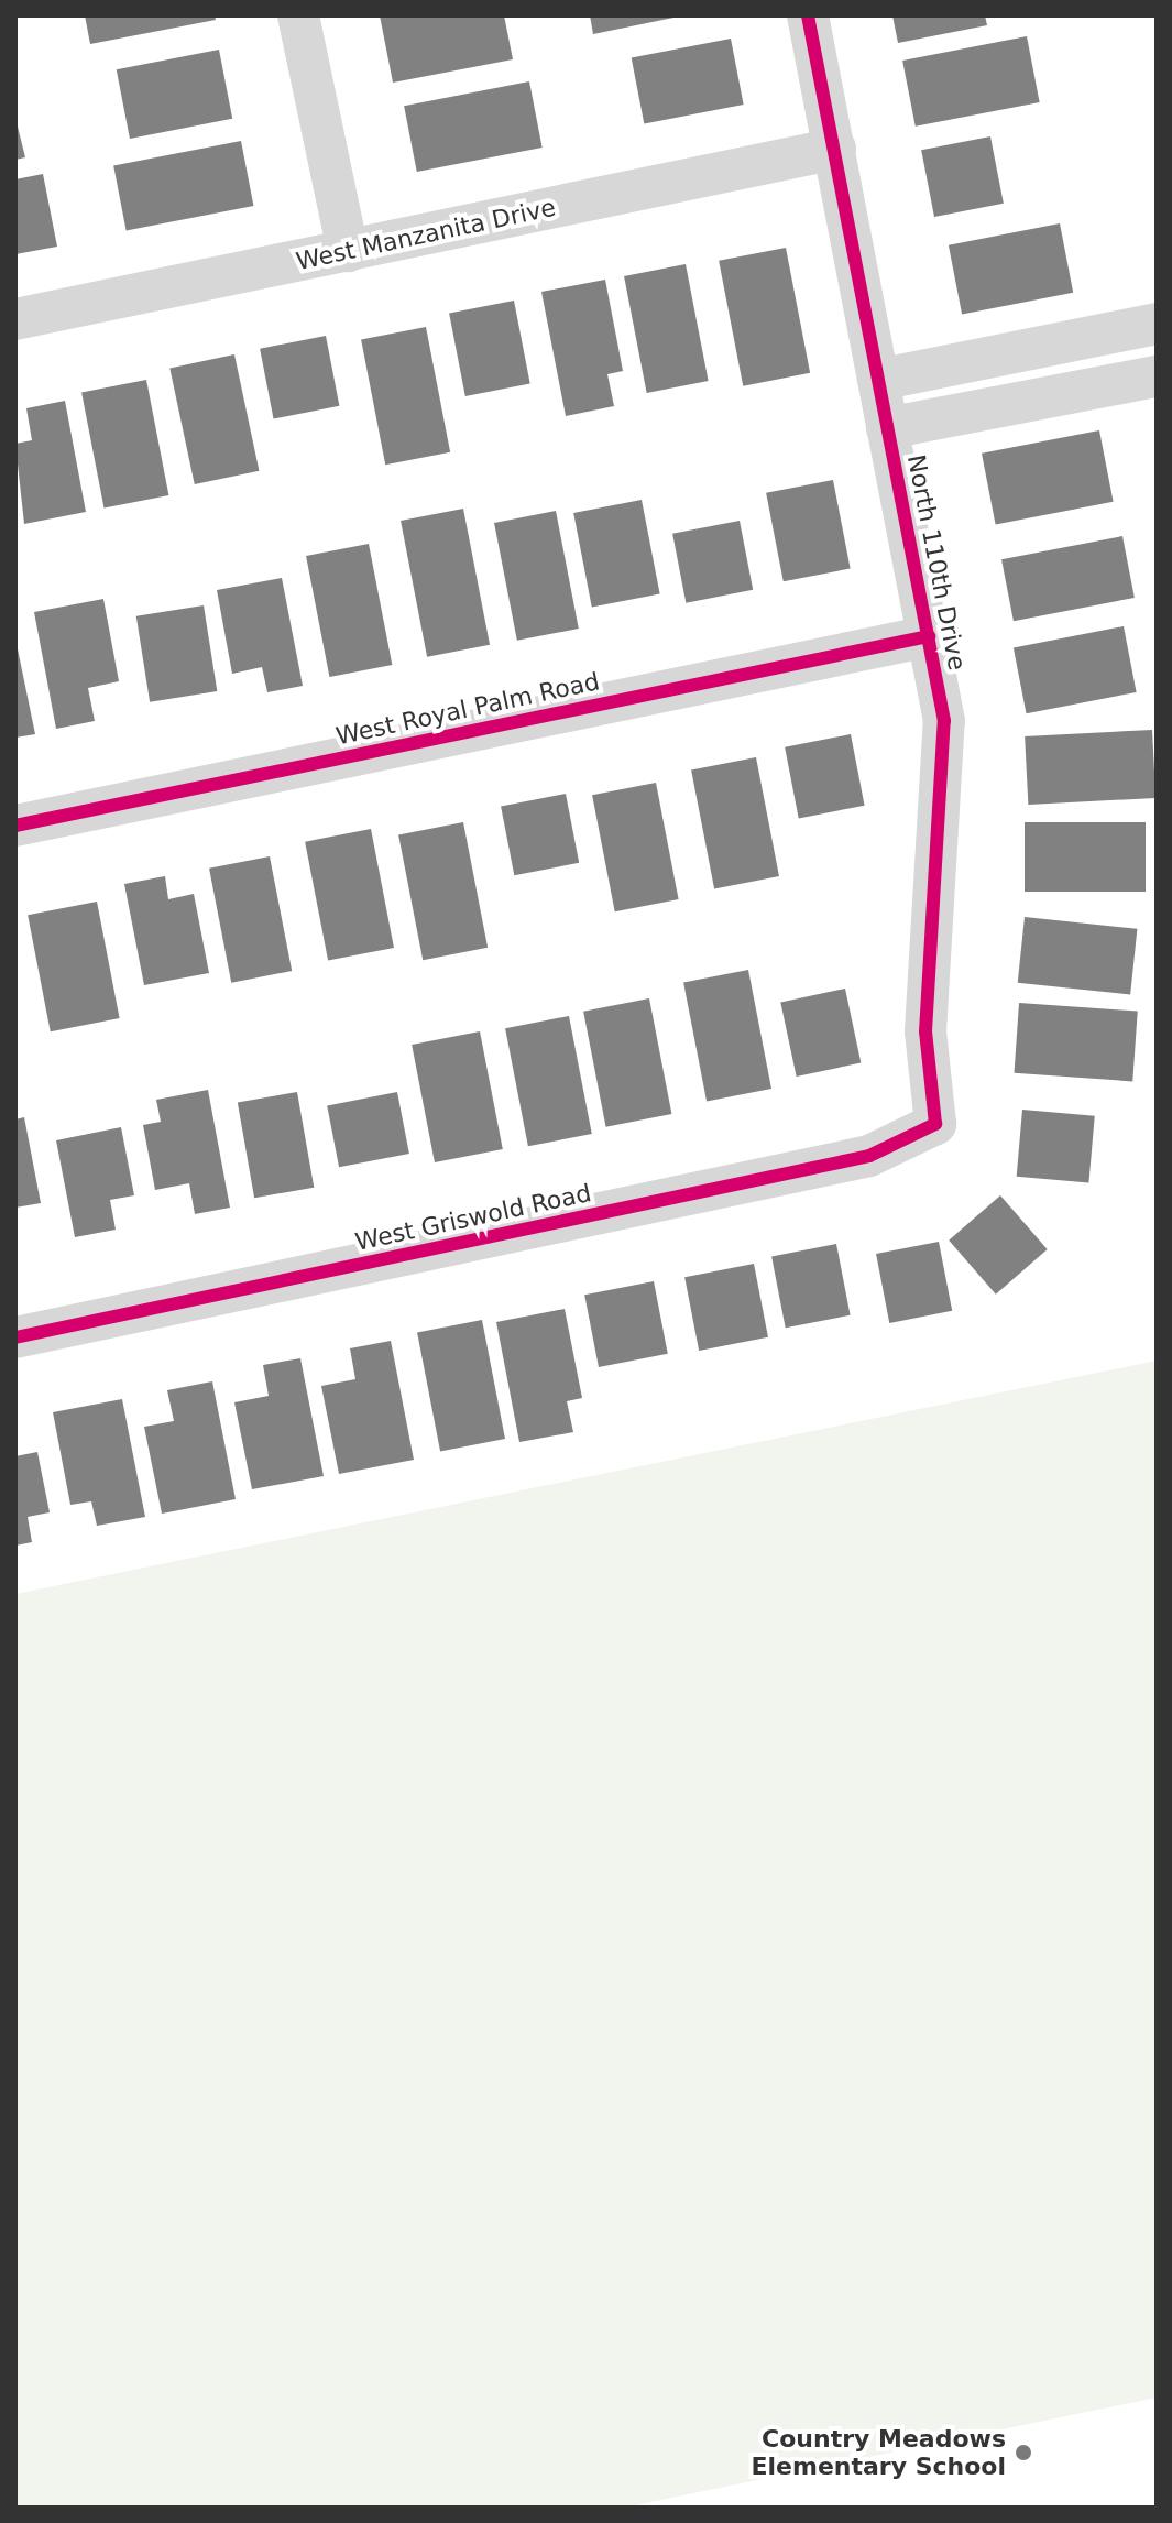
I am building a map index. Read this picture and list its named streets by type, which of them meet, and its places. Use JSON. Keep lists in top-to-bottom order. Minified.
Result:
{"streets":{"street":["West Manzanita Drive","North 110th Drive","West Royal Palm Road","West Griswold Road"]},"crossings":[["West Manzanita Drive","North 110th Drive"],["North 110th Drive","West Royal Palm Road"],["North 110th Drive","West Griswold Road"]],"places":["Country Meadows Elementary School"]}
